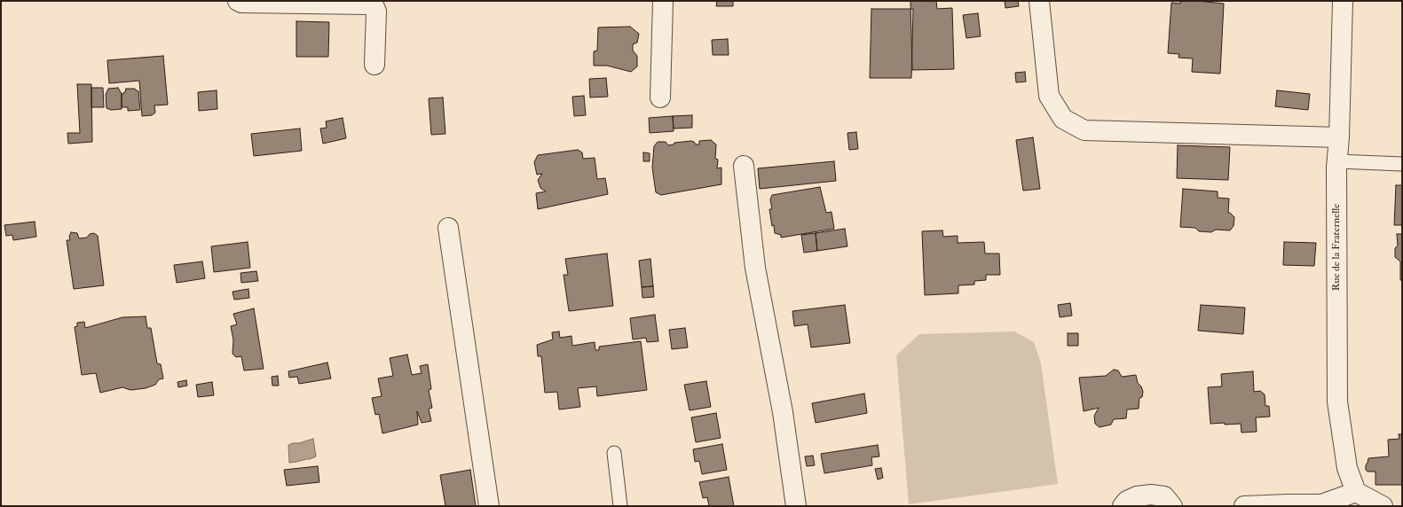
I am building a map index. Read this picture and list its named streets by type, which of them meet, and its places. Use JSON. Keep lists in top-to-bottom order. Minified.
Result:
{"streets":{"street":["Rue de la Fraternelle"]}}
